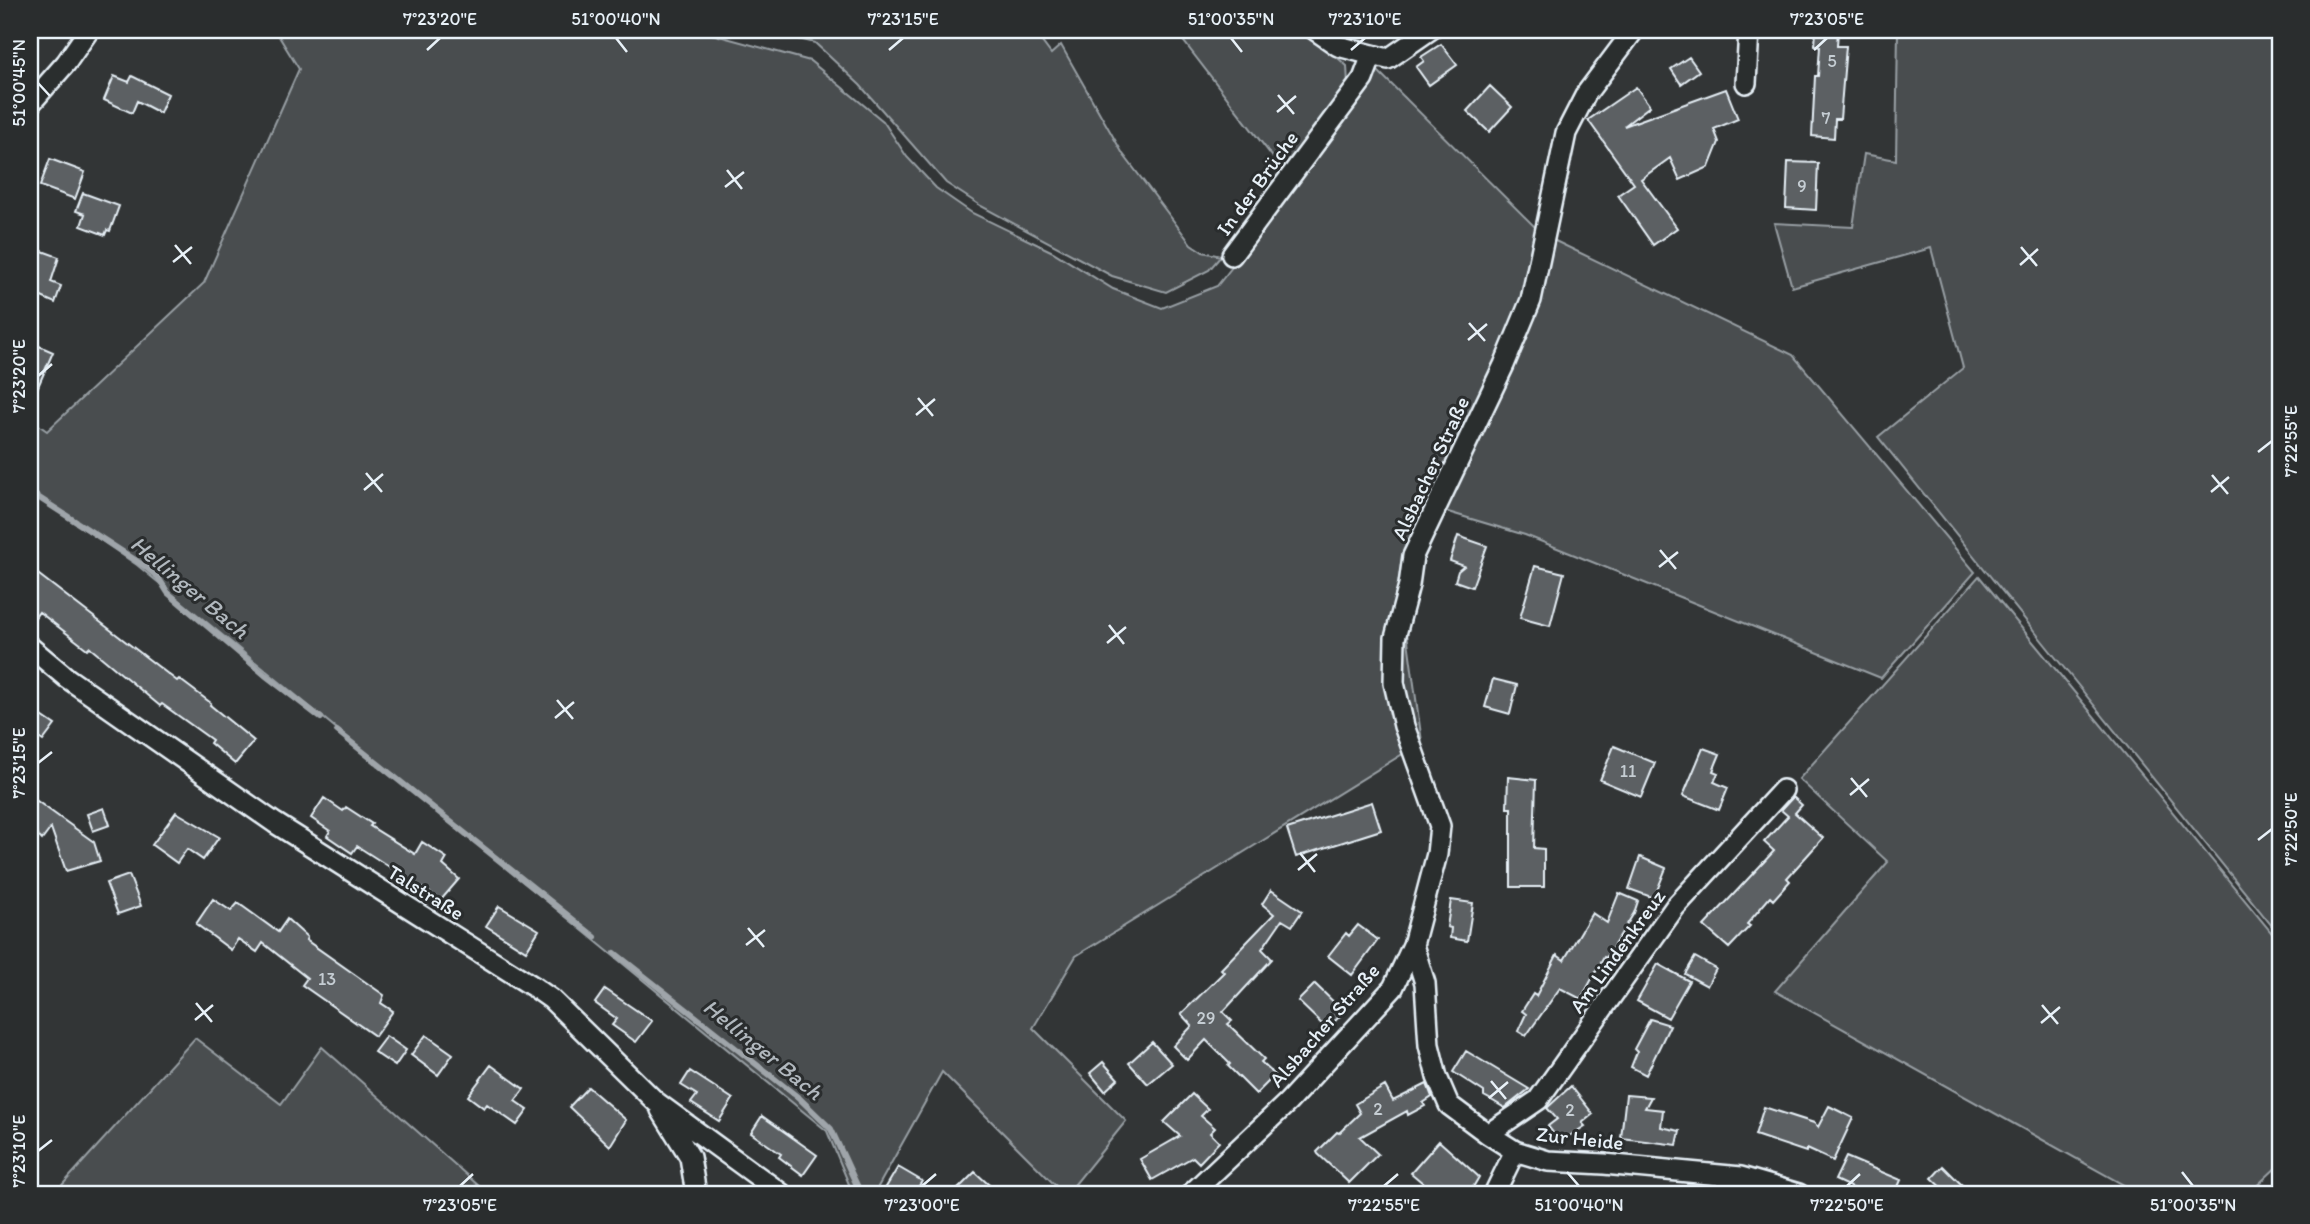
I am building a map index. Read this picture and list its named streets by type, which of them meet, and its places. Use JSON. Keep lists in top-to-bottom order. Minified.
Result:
{"streets":{"street":["In der Brüche","Alsbacher Straße","Talstraße","Am Lindenkreuz","Zur Heide"]},"crossings":[["Alsbacher Straße","Zur Heide"],["Am Lindenkreuz","Zur Heide"]],"water":["Hellinger Bach"],"house_numbers":["5","7","9","11","13","29","2","2"],"coordinates":["7°23'20\"E","51°00'40\"N","7°23'15\"E","51°00'35\"N","7°23'10\"E","7°23'05\"E","51°00'45\"N","7°22'55\"E","7°22'50\"E","7°23'00\"E"]}
